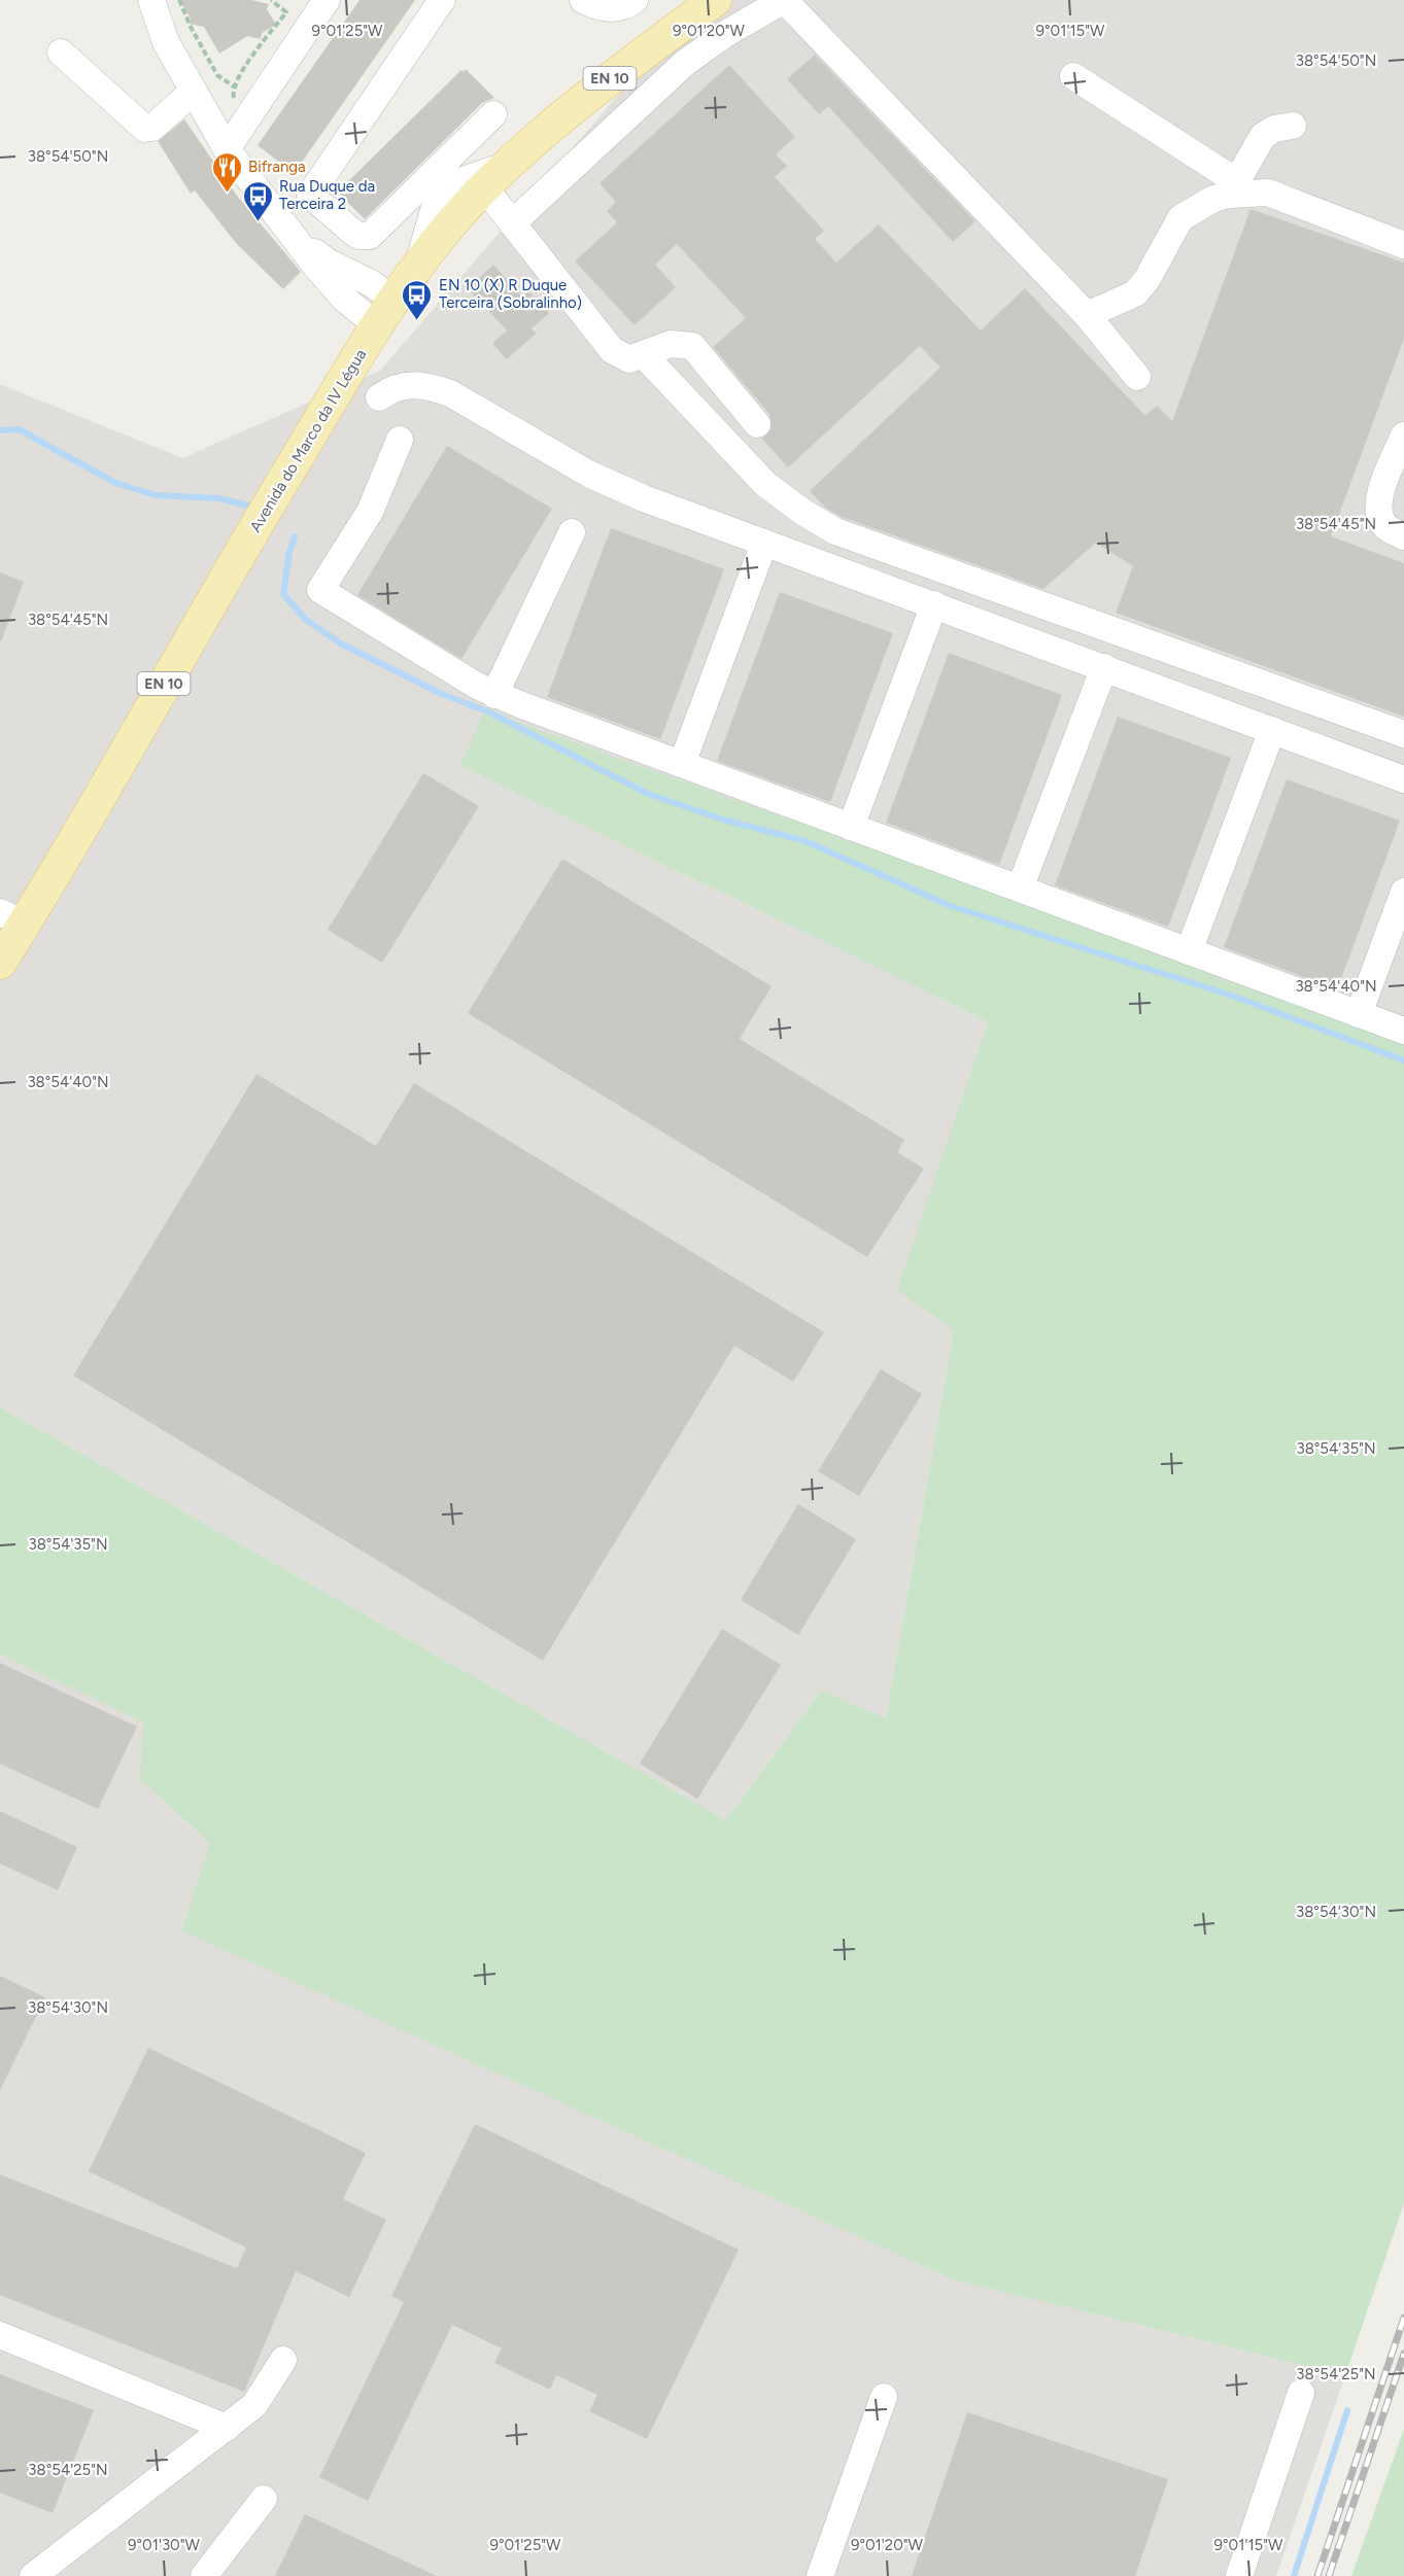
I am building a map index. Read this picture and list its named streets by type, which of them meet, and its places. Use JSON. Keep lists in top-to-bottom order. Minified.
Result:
{"streets":{"main road":["EN 10","Avenida do Marco da IV Légua"]},"places":{"restaurant":["Bifranga"],"bus stop":["Rua Duque da Terceira 2","EN 10 (X) R Duque Terceira (Sobralinho)"]},"coordinates":["9°01'25\"W","9°01'20\"W","9°01'15\"W","38°54'50\"N","38°54'45\"N","38°54'40\"N","38°54'35\"N","38°54'30\"N","38°54'25\"N","9°01'30\"W"]}
